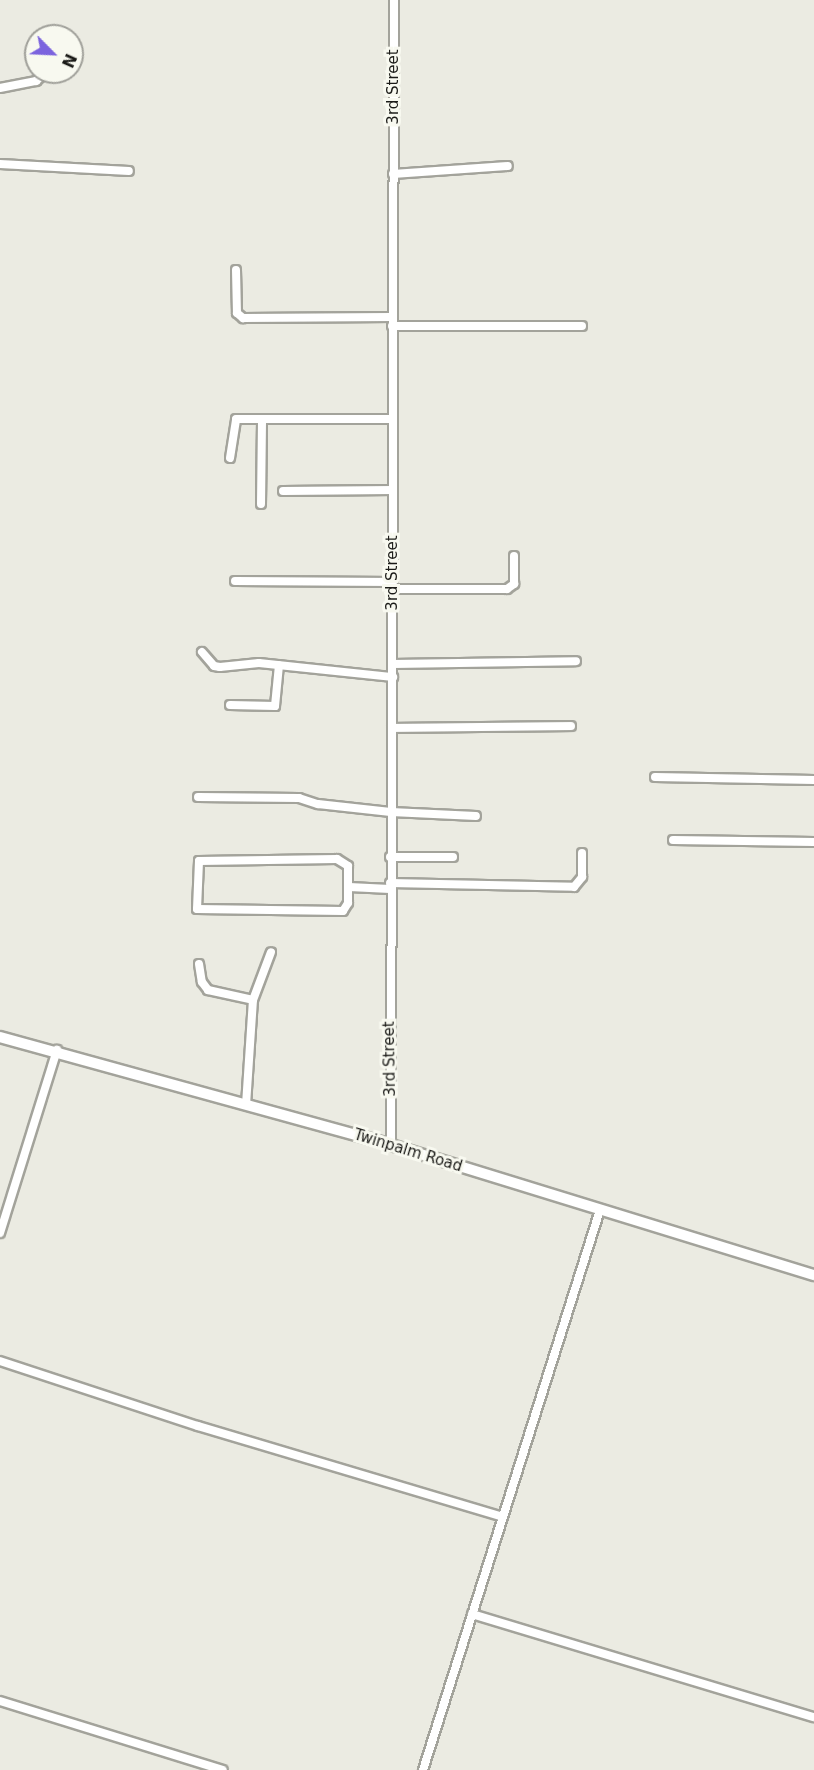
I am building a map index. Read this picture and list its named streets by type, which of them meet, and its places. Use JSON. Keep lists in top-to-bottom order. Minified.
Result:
{"streets":{"main road":["Twinpalm Road"],"street":["3rd Street"]},"crossings":[["3rd Street","Twinpalm Road"]],"north":"bottom right"}
